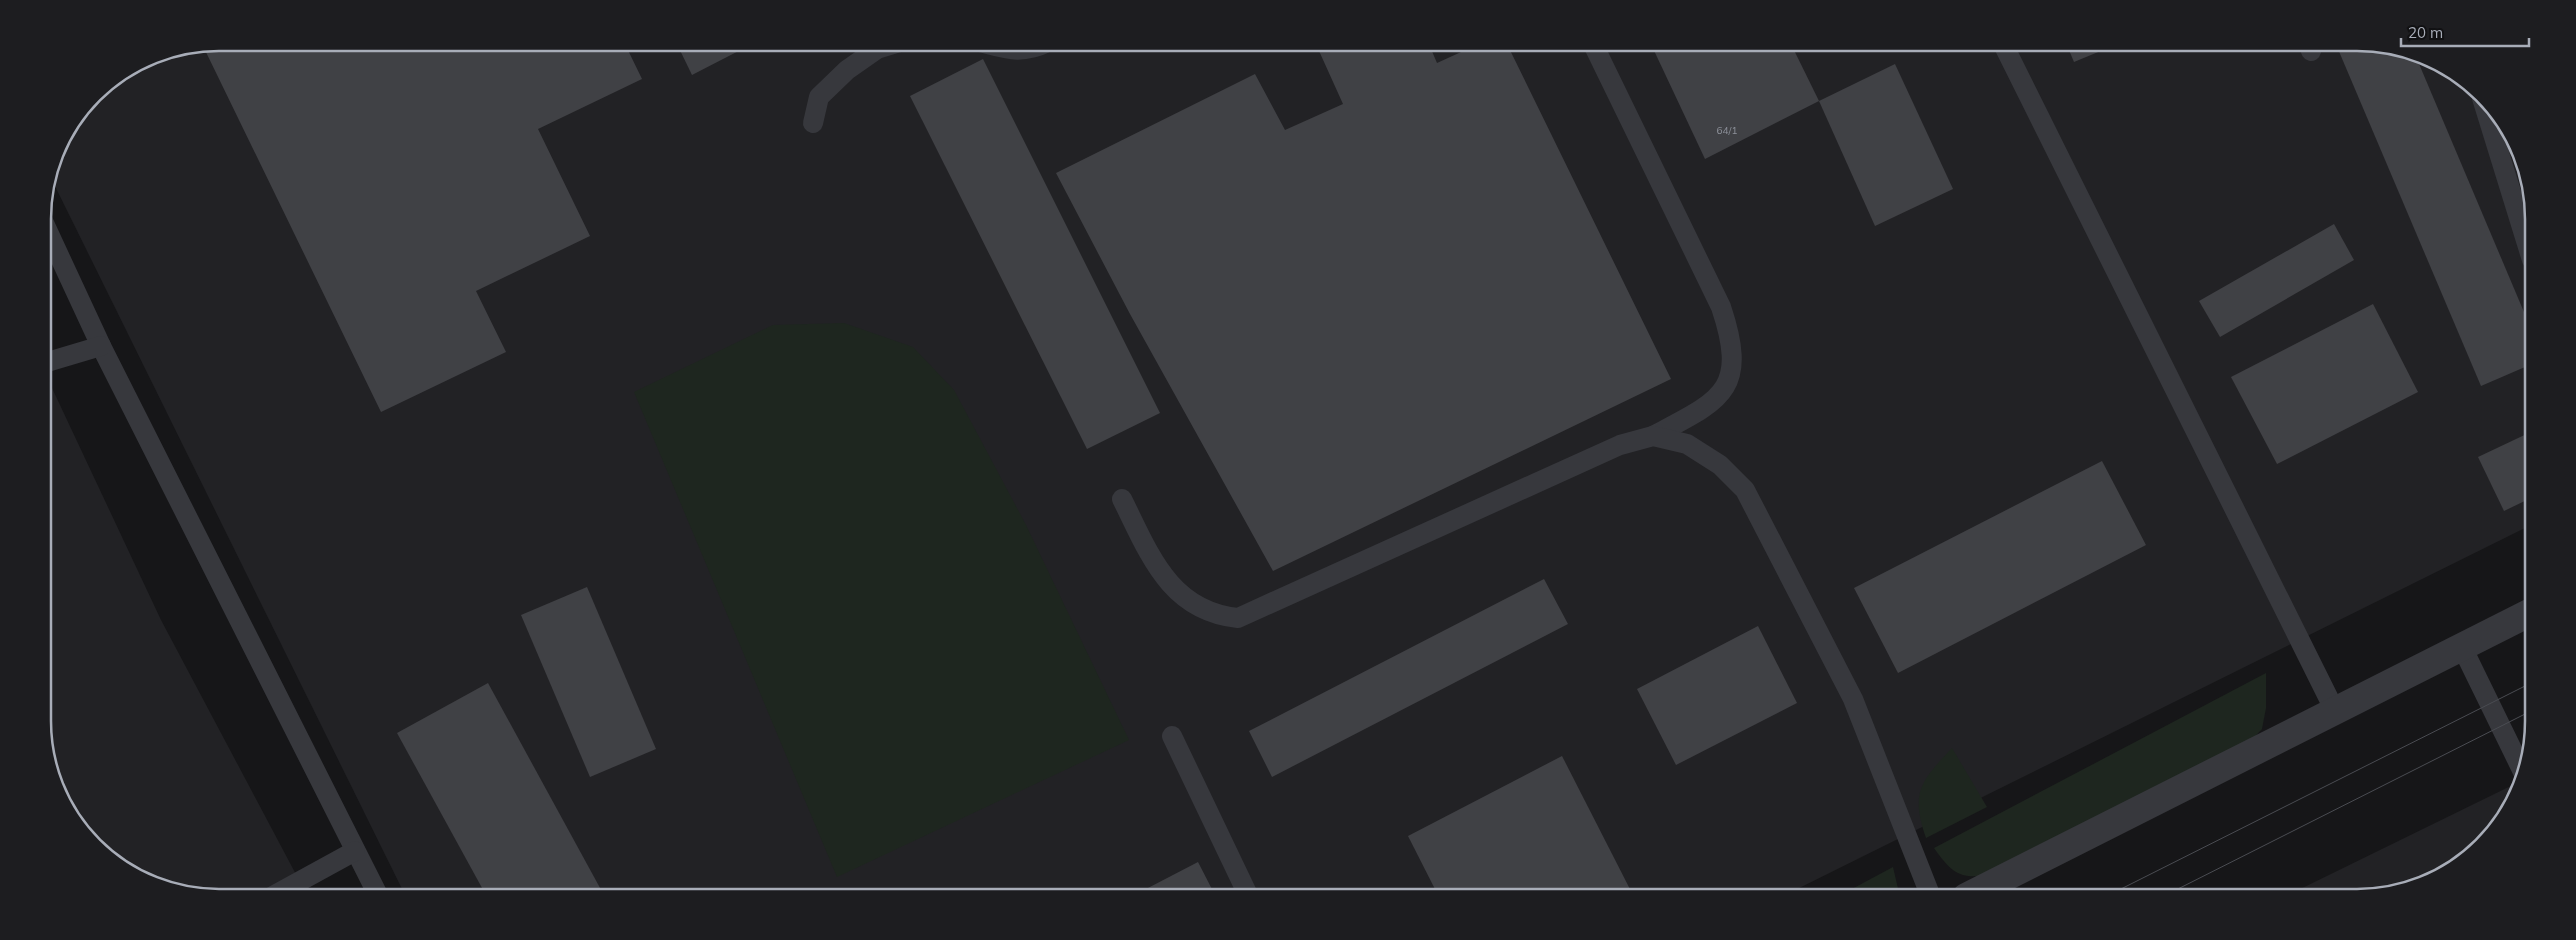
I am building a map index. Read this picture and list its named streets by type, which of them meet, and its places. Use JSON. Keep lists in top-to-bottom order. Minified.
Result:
{"house_numbers":["64/1"],"scale_bar":"20 m"}
